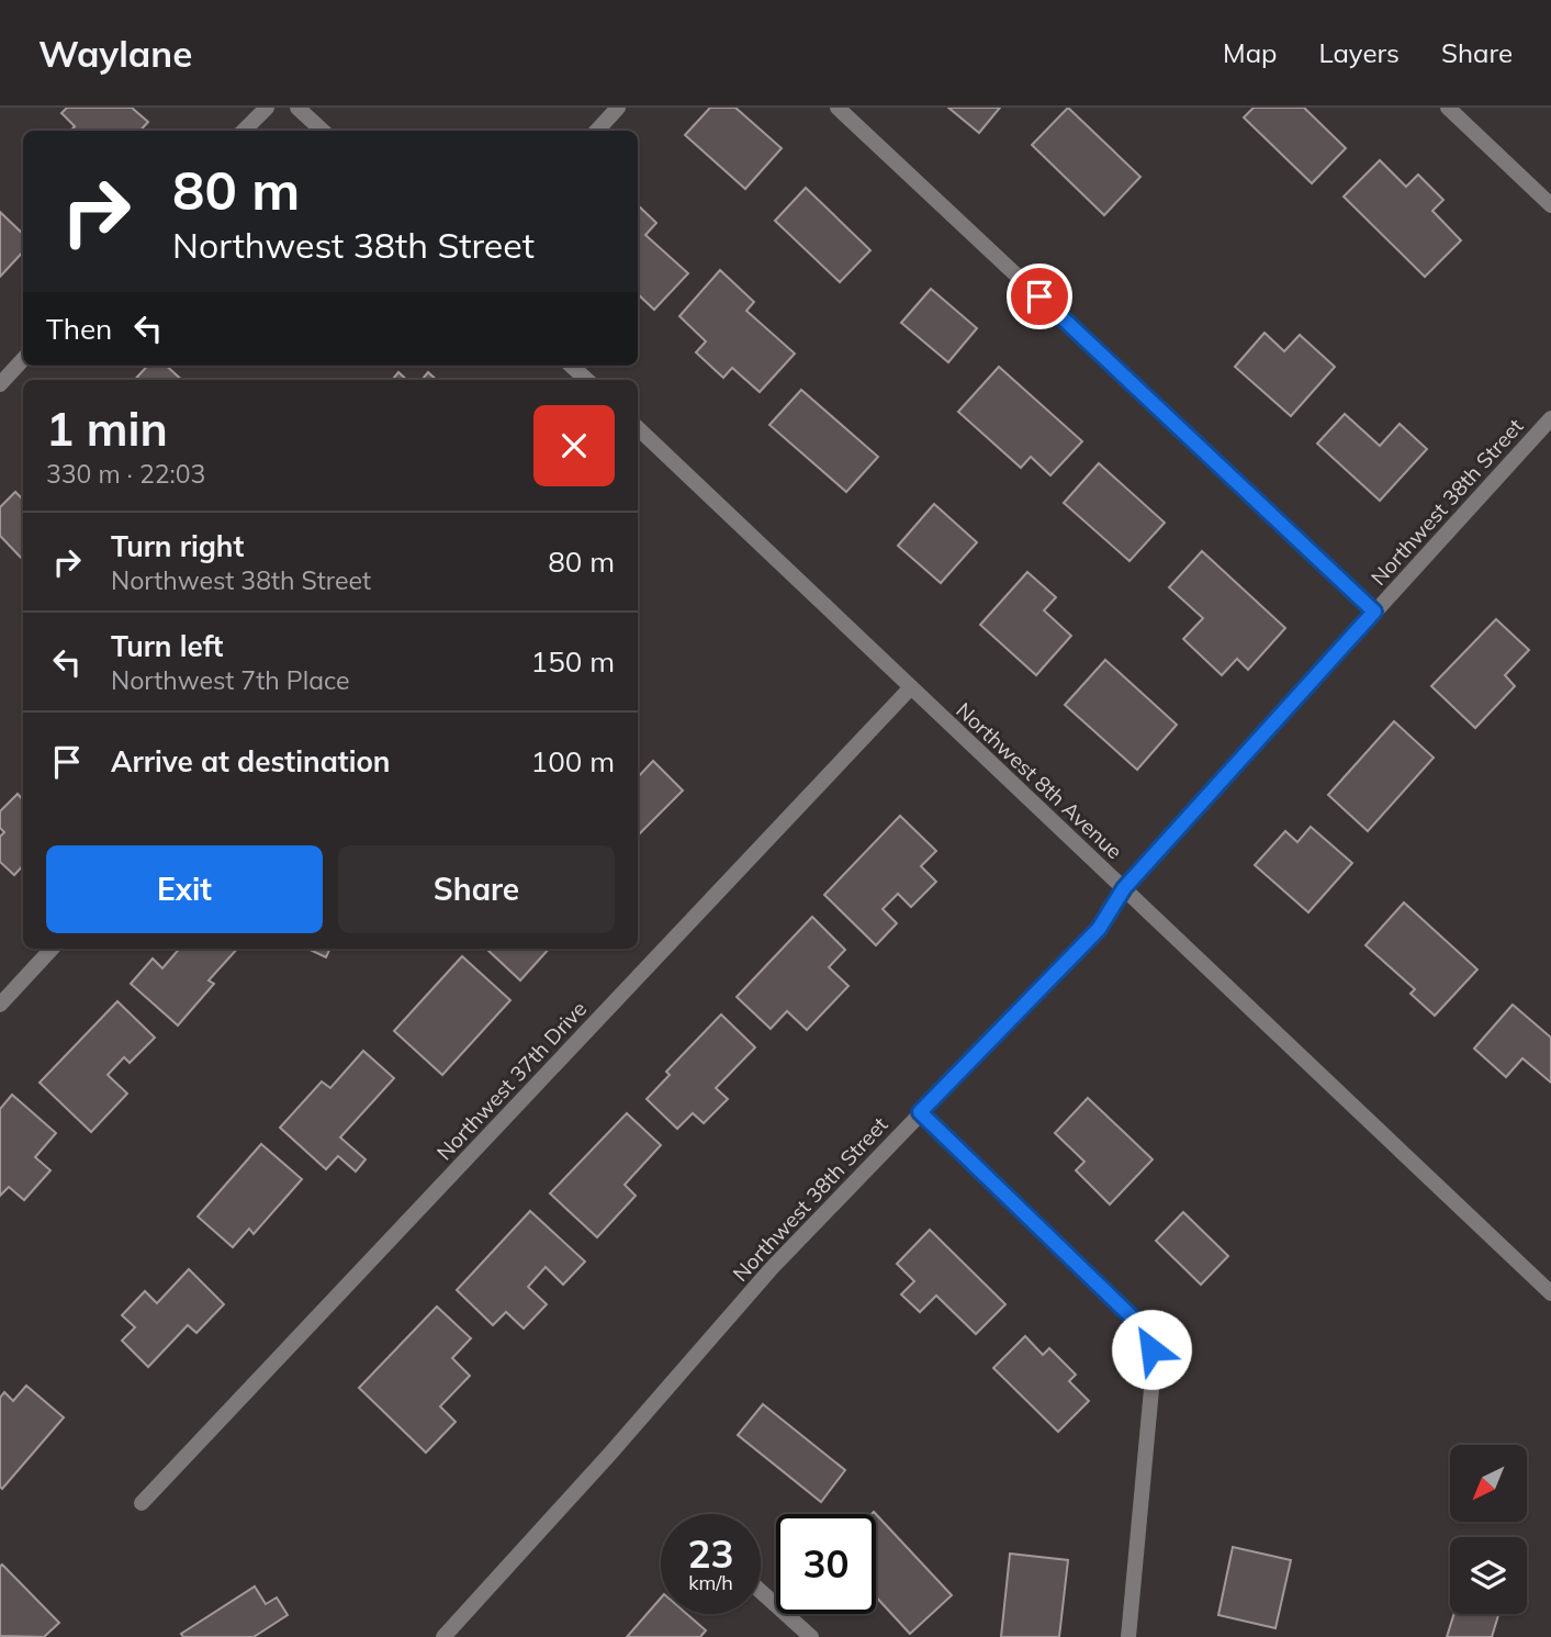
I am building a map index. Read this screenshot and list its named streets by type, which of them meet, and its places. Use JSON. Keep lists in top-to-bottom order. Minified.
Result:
{"streets":{"street":["Northwest 38th Street","Northwest 8th Avenue","Northwest 37th Drive"]},"crossings":[["Northwest 38th Street","Northwest 8th Avenue"],["Northwest 8th Avenue","Northwest 37th Drive"]],"north":"bottom left","page":{"header":"Waylane","nav":["Map","Layers","Share"],"turn":["80 m","Northwest 38th Street"],"then":"Then","heading":["1 min","330 m · 22:03"],"list":[{"name":"Turn right","note":"Northwest 38th Street","value":"80 m"},{"name":"Turn left","note":"Northwest 7th Place","value":"150 m"},{"name":"Arrive at destination","value":"100 m"}],"buttons":["Exit","Share"],"speed":"23 km/h","limit":"30"}}
